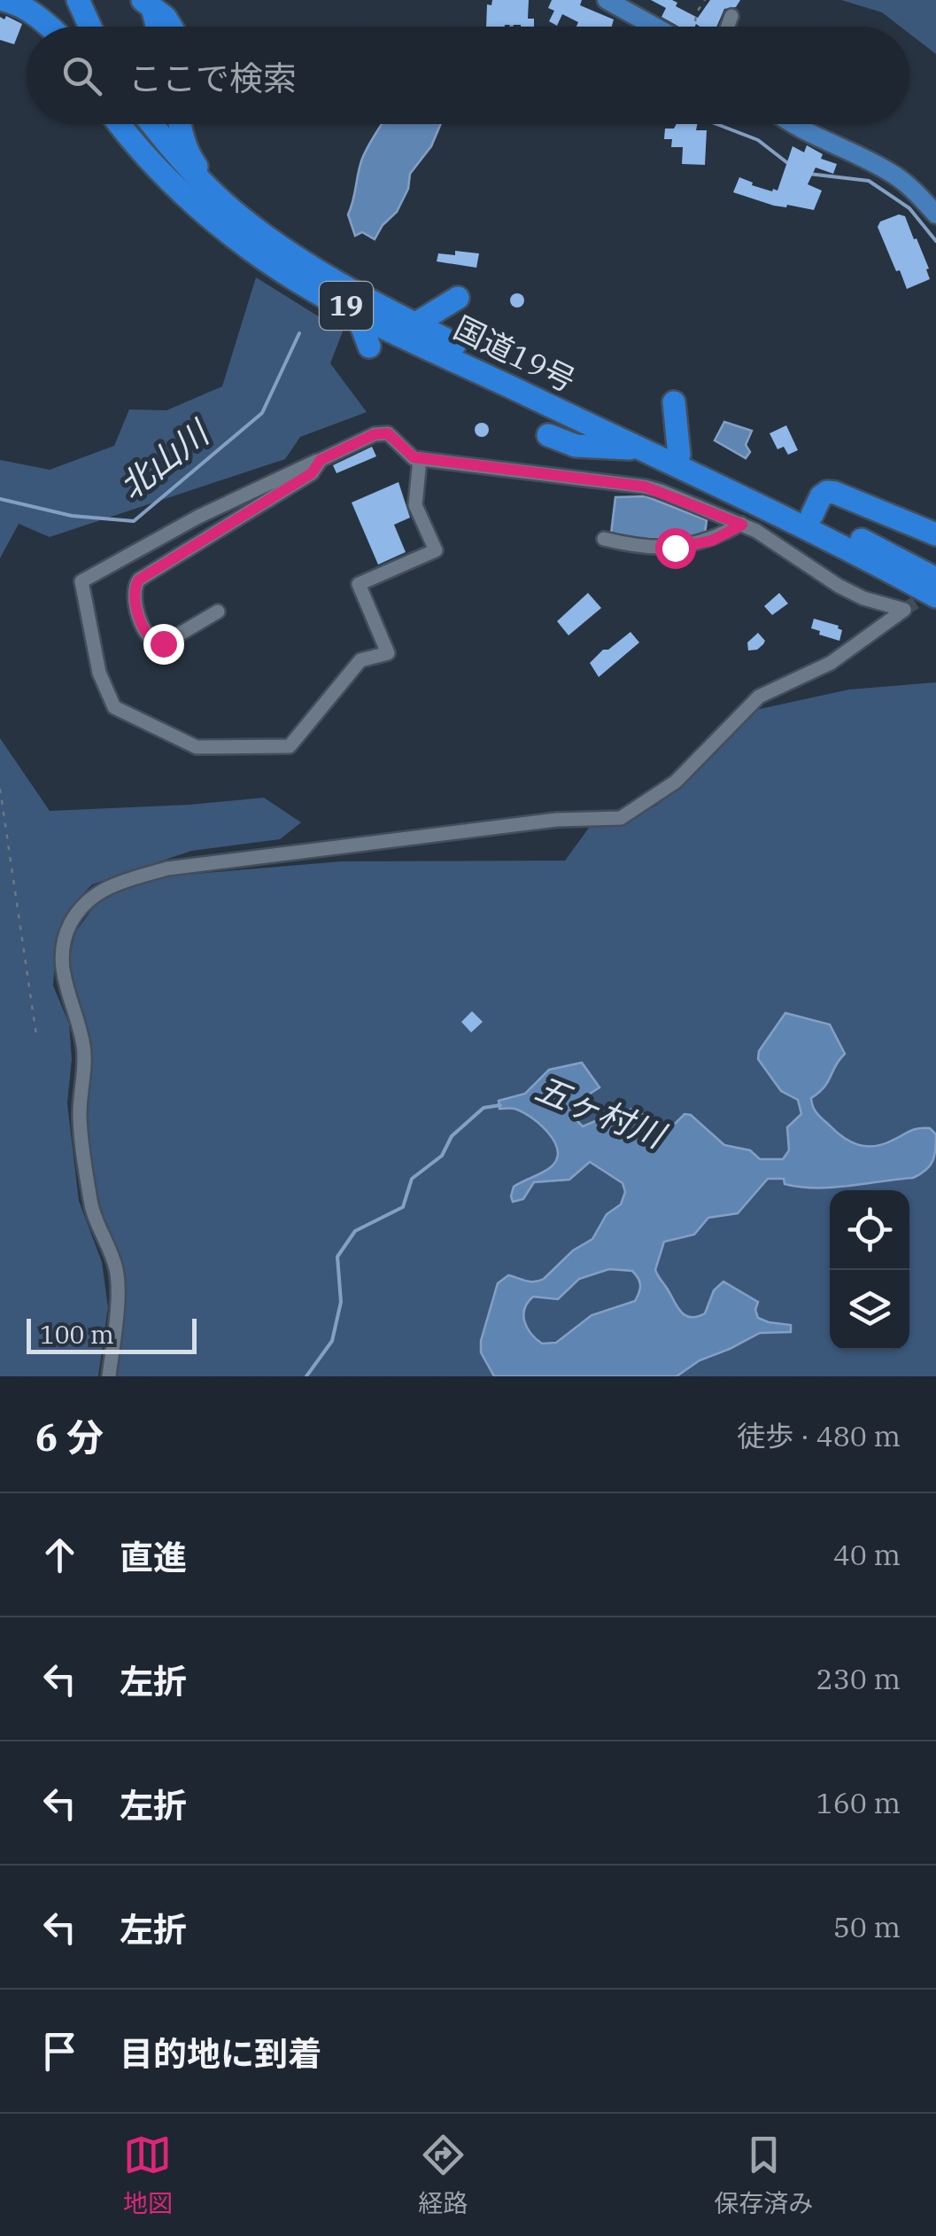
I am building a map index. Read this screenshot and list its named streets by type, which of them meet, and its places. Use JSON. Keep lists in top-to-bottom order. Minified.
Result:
{"streets":{"highway":["19","国道19号"]},"water":["北山川","五ヶ村川"],"scale_bar":"100 m","page":{"search":"ここで検索","scale":"100 m","heading":["6 分","徒歩 · 480 m"],"list":[["直進","40 m"],["左折","230 m"],["左折","160 m"],["左折","50 m"],"目的地に到着"],"nav":["地図","経路","保存済み"]}}
